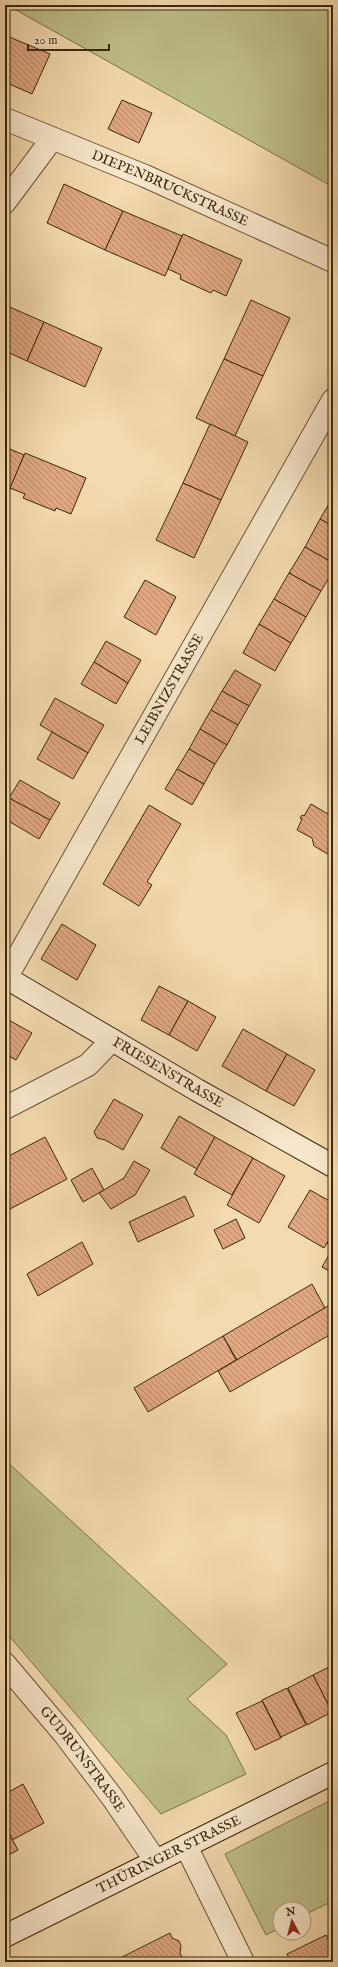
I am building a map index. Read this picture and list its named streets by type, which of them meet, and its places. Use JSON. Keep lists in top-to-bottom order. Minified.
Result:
{"streets":{"street":["DIEPENBRUCKSTRASSE","LEIBNIZSTRASSE","FRIESENSTRASSE","GUDRUNSTRASSE","THÜRINGER STRASSE"]},"crossings":[["LEIBNIZSTRASSE","FRIESENSTRASSE"],["GUDRUNSTRASSE","THÜRINGER STRASSE"]],"scale_bar":"20 m","north":"top"}
